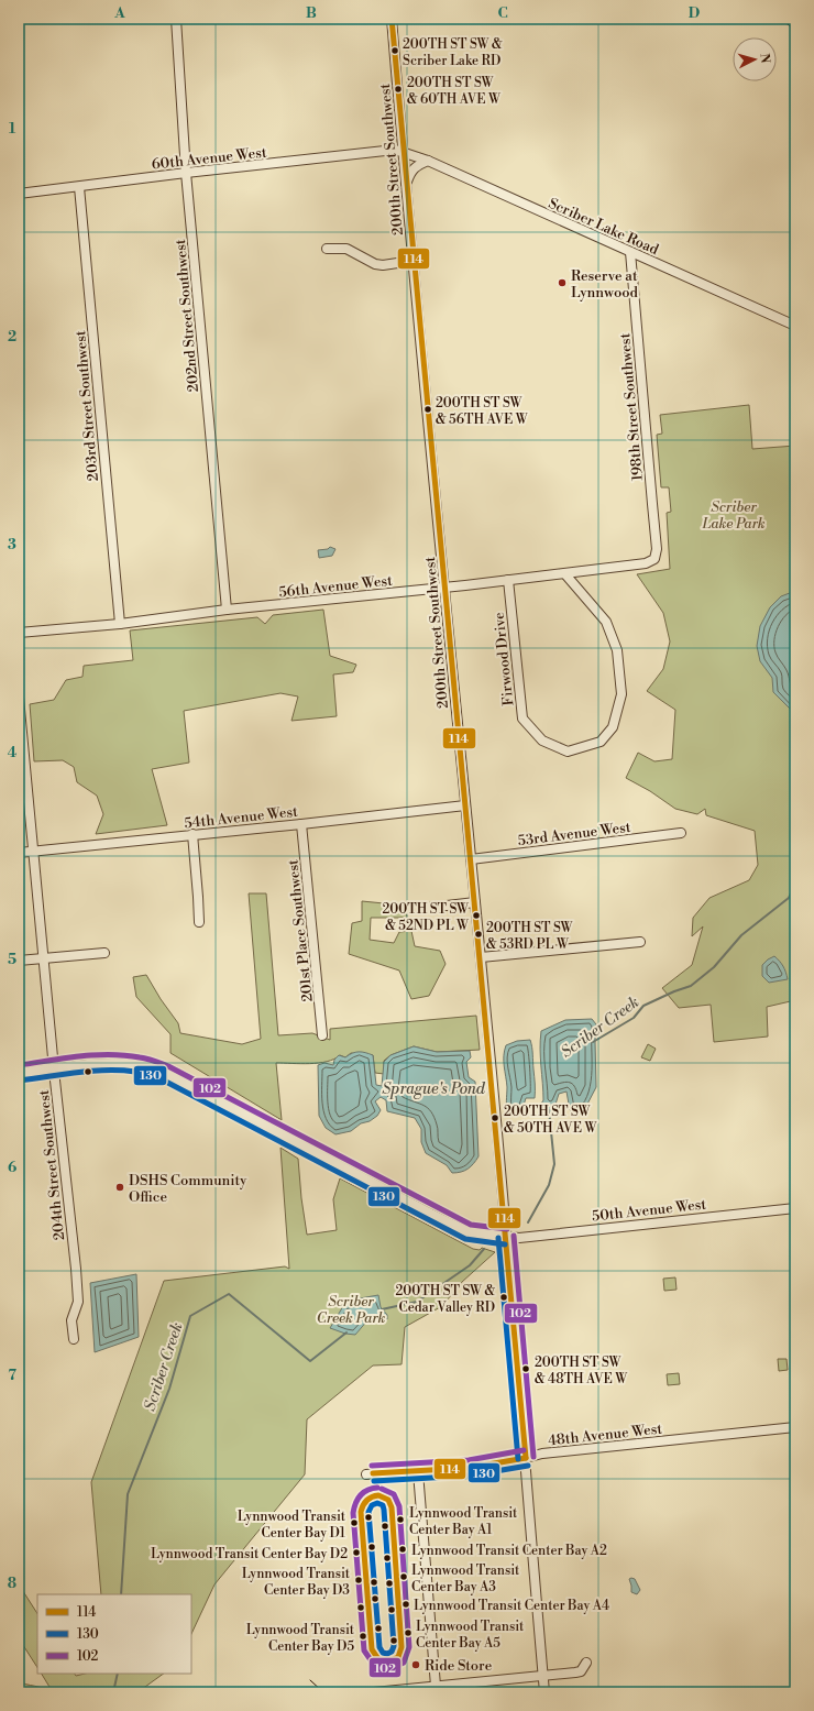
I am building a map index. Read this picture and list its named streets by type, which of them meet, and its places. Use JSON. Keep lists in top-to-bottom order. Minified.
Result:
{"streets":{"street":["60th Avenue West","200th Street Southwest","Scriber Lake Road","202nd Street Southwest","203rd Street Southwest","198th Street Southwest","56th Avenue West","Firwood Drive","54th Avenue West","53rd Avenue West","201st Place Southwest","204th Street Southwest","50th Avenue West","48th Avenue West"]},"crossings":[["60th Avenue West","200th Street Southwest"],["60th Avenue West","Scriber Lake Road"],["60th Avenue West","202nd Street Southwest"],["60th Avenue West","203rd Street Southwest"],["200th Street Southwest","Scriber Lake Road"],["200th Street Southwest","56th Avenue West"],["200th Street Southwest","54th Avenue West"],["200th Street Southwest","53rd Avenue West"],["200th Street Southwest","50th Avenue West"],["200th Street Southwest","48th Avenue West"],["Scriber Lake Road","198th Street Southwest"],["202nd Street Southwest","56th Avenue West"],["203rd Street Southwest","56th Avenue West"],["198th Street Southwest","56th Avenue West"],["56th Avenue West","Firwood Drive"],["54th Avenue West","201st Place Southwest"],["54th Avenue West","204th Street Southwest"],["204th Street Southwest","50th Avenue West"]],"water":["Scriber Creek","Sprague's Pond"],"parks":["Scriber Lake Park","Scriber Creek Park"],"places":["200TH ST SW & Scriber Lake RD","200TH ST SW & 60TH AVE W","Reserve at Lynnwood","200TH ST SW & 56TH AVE W","200TH ST SW & 52ND PL W","200TH ST SW & 53RD PL W","200TH ST SW & 50TH AVE W","DSHS Community Office","200TH ST SW & Cedar Valley RD","200TH ST SW & 48TH AVE W","Lynnwood Transit Center Bay A1","Lynnwood Transit Center Bay D1","Lynnwood Transit Center Bay A2","Lynnwood Transit Center Bay D2","Lynnwood Transit Center Bay A3","Lynnwood Transit Center Bay D3","Lynnwood Transit Center Bay A4","Lynnwood Transit Center Bay A5","Lynnwood Transit Center Bay D5","Ride Store"],"lines":["transit line 114","transit line 102","transit line 130"],"legend":["114","130","102"],"north":"right","grid":{"columns":["A","B","C","D"],"rows":["1","2","3","4","5","6","7","8"]}}
